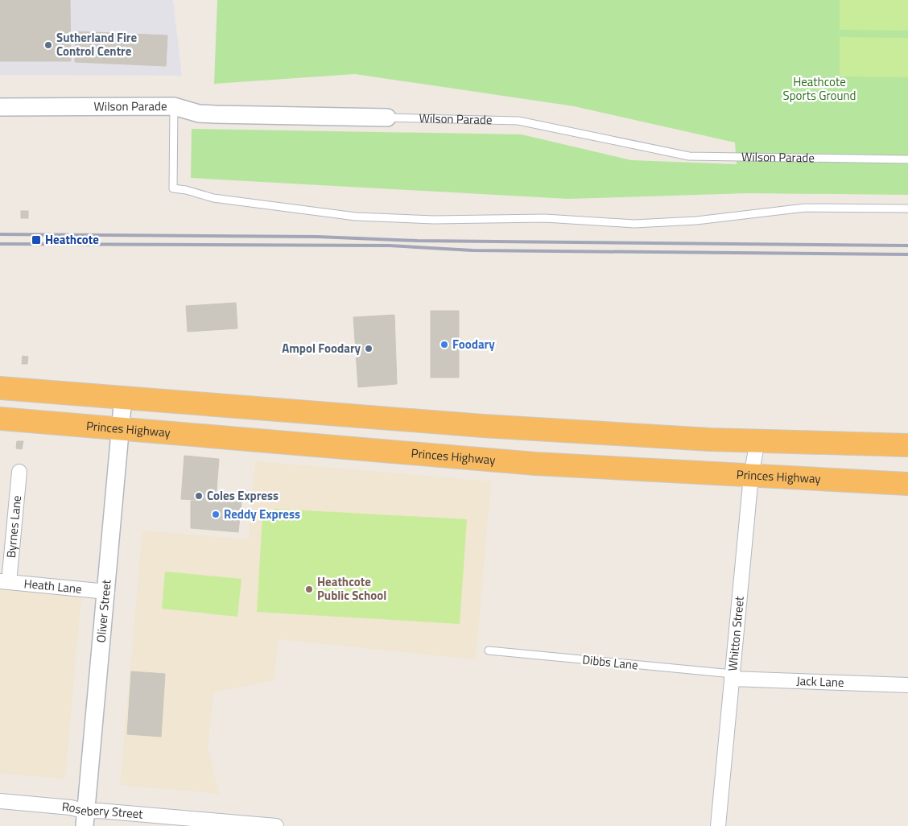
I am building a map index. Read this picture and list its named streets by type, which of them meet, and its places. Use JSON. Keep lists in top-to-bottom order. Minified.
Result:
{"streets":{"highway":["Princes Highway"],"street":["Wilson Parade","Byrnes Lane","Heath Lane","Oliver Street","Whitton Street","Jack Lane","Rosebery Street"],"lane":["Dibbs Lane"]},"crossings":[["Princes Highway","Oliver Street"],["Princes Highway","Whitton Street"],["Byrnes Lane","Heath Lane"],["Heath Lane","Oliver Street"],["Oliver Street","Rosebery Street"],["Whitton Street","Dibbs Lane"],["Whitton Street","Jack Lane"],["Dibbs Lane","Jack Lane"]],"parks":["Heathcote Sports Ground"],"places":{"other":["Sutherland Fire Control Centre","Foodary","Ampol Foodary","Coles Express","Reddy Express","Heathcote Public School"],"transit":["Heathcote"]}}
